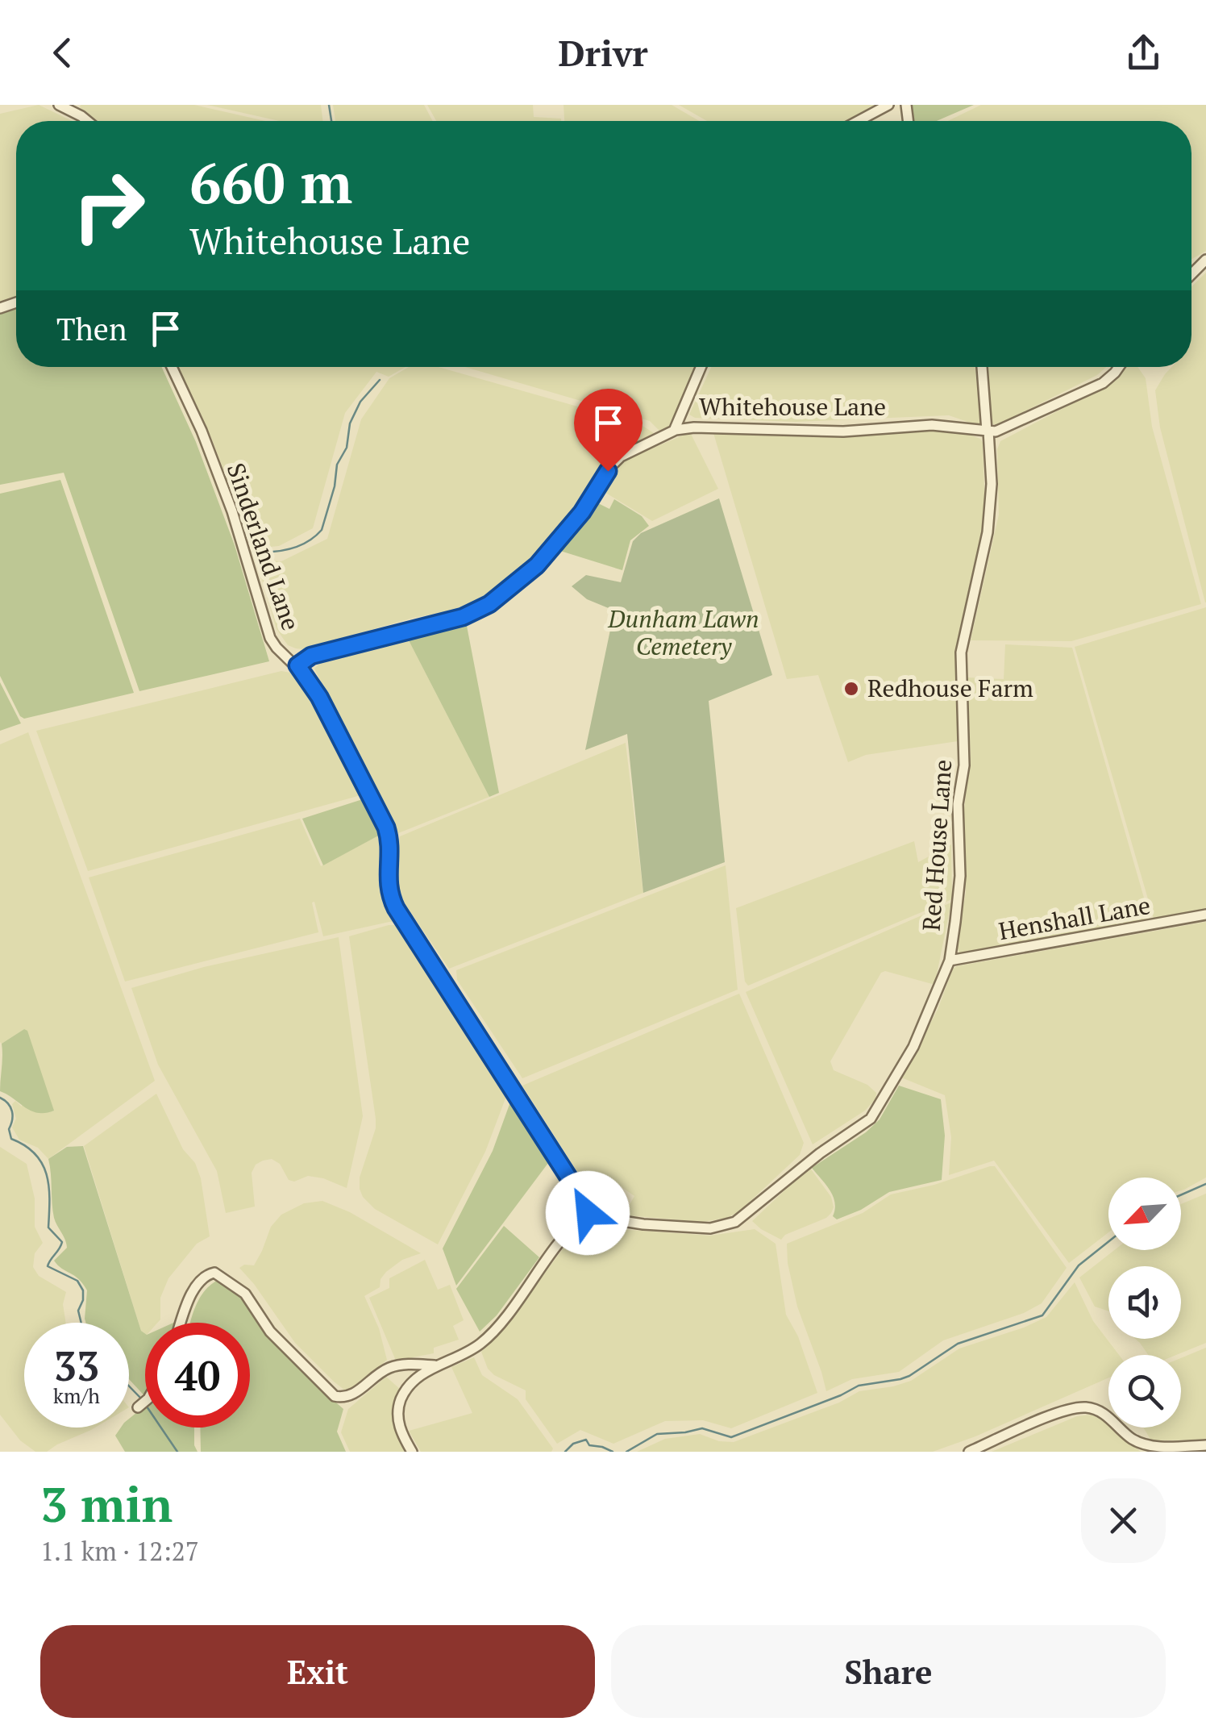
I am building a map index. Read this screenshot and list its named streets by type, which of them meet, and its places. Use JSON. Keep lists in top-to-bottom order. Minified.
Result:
{"streets":{"street":["Whitehouse Lane","Sinderland Lane","Red House Lane","Henshall Lane"]},"crossings":[["Whitehouse Lane","Sinderland Lane"],["Whitehouse Lane","Red House Lane"],["Sinderland Lane","Red House Lane"],["Red House Lane","Henshall Lane"]],"parks":["Dunham Lawn Cemetery"],"places":["Redhouse Farm"],"north":"bottom left","page":{"header":"Drivr","turn":["660 m","Whitehouse Lane"],"then":"Then","speed":"33 km/h","limit":"40","heading":["3 min","1.1 km · 12:27"],"buttons":["Exit","Share"]}}
